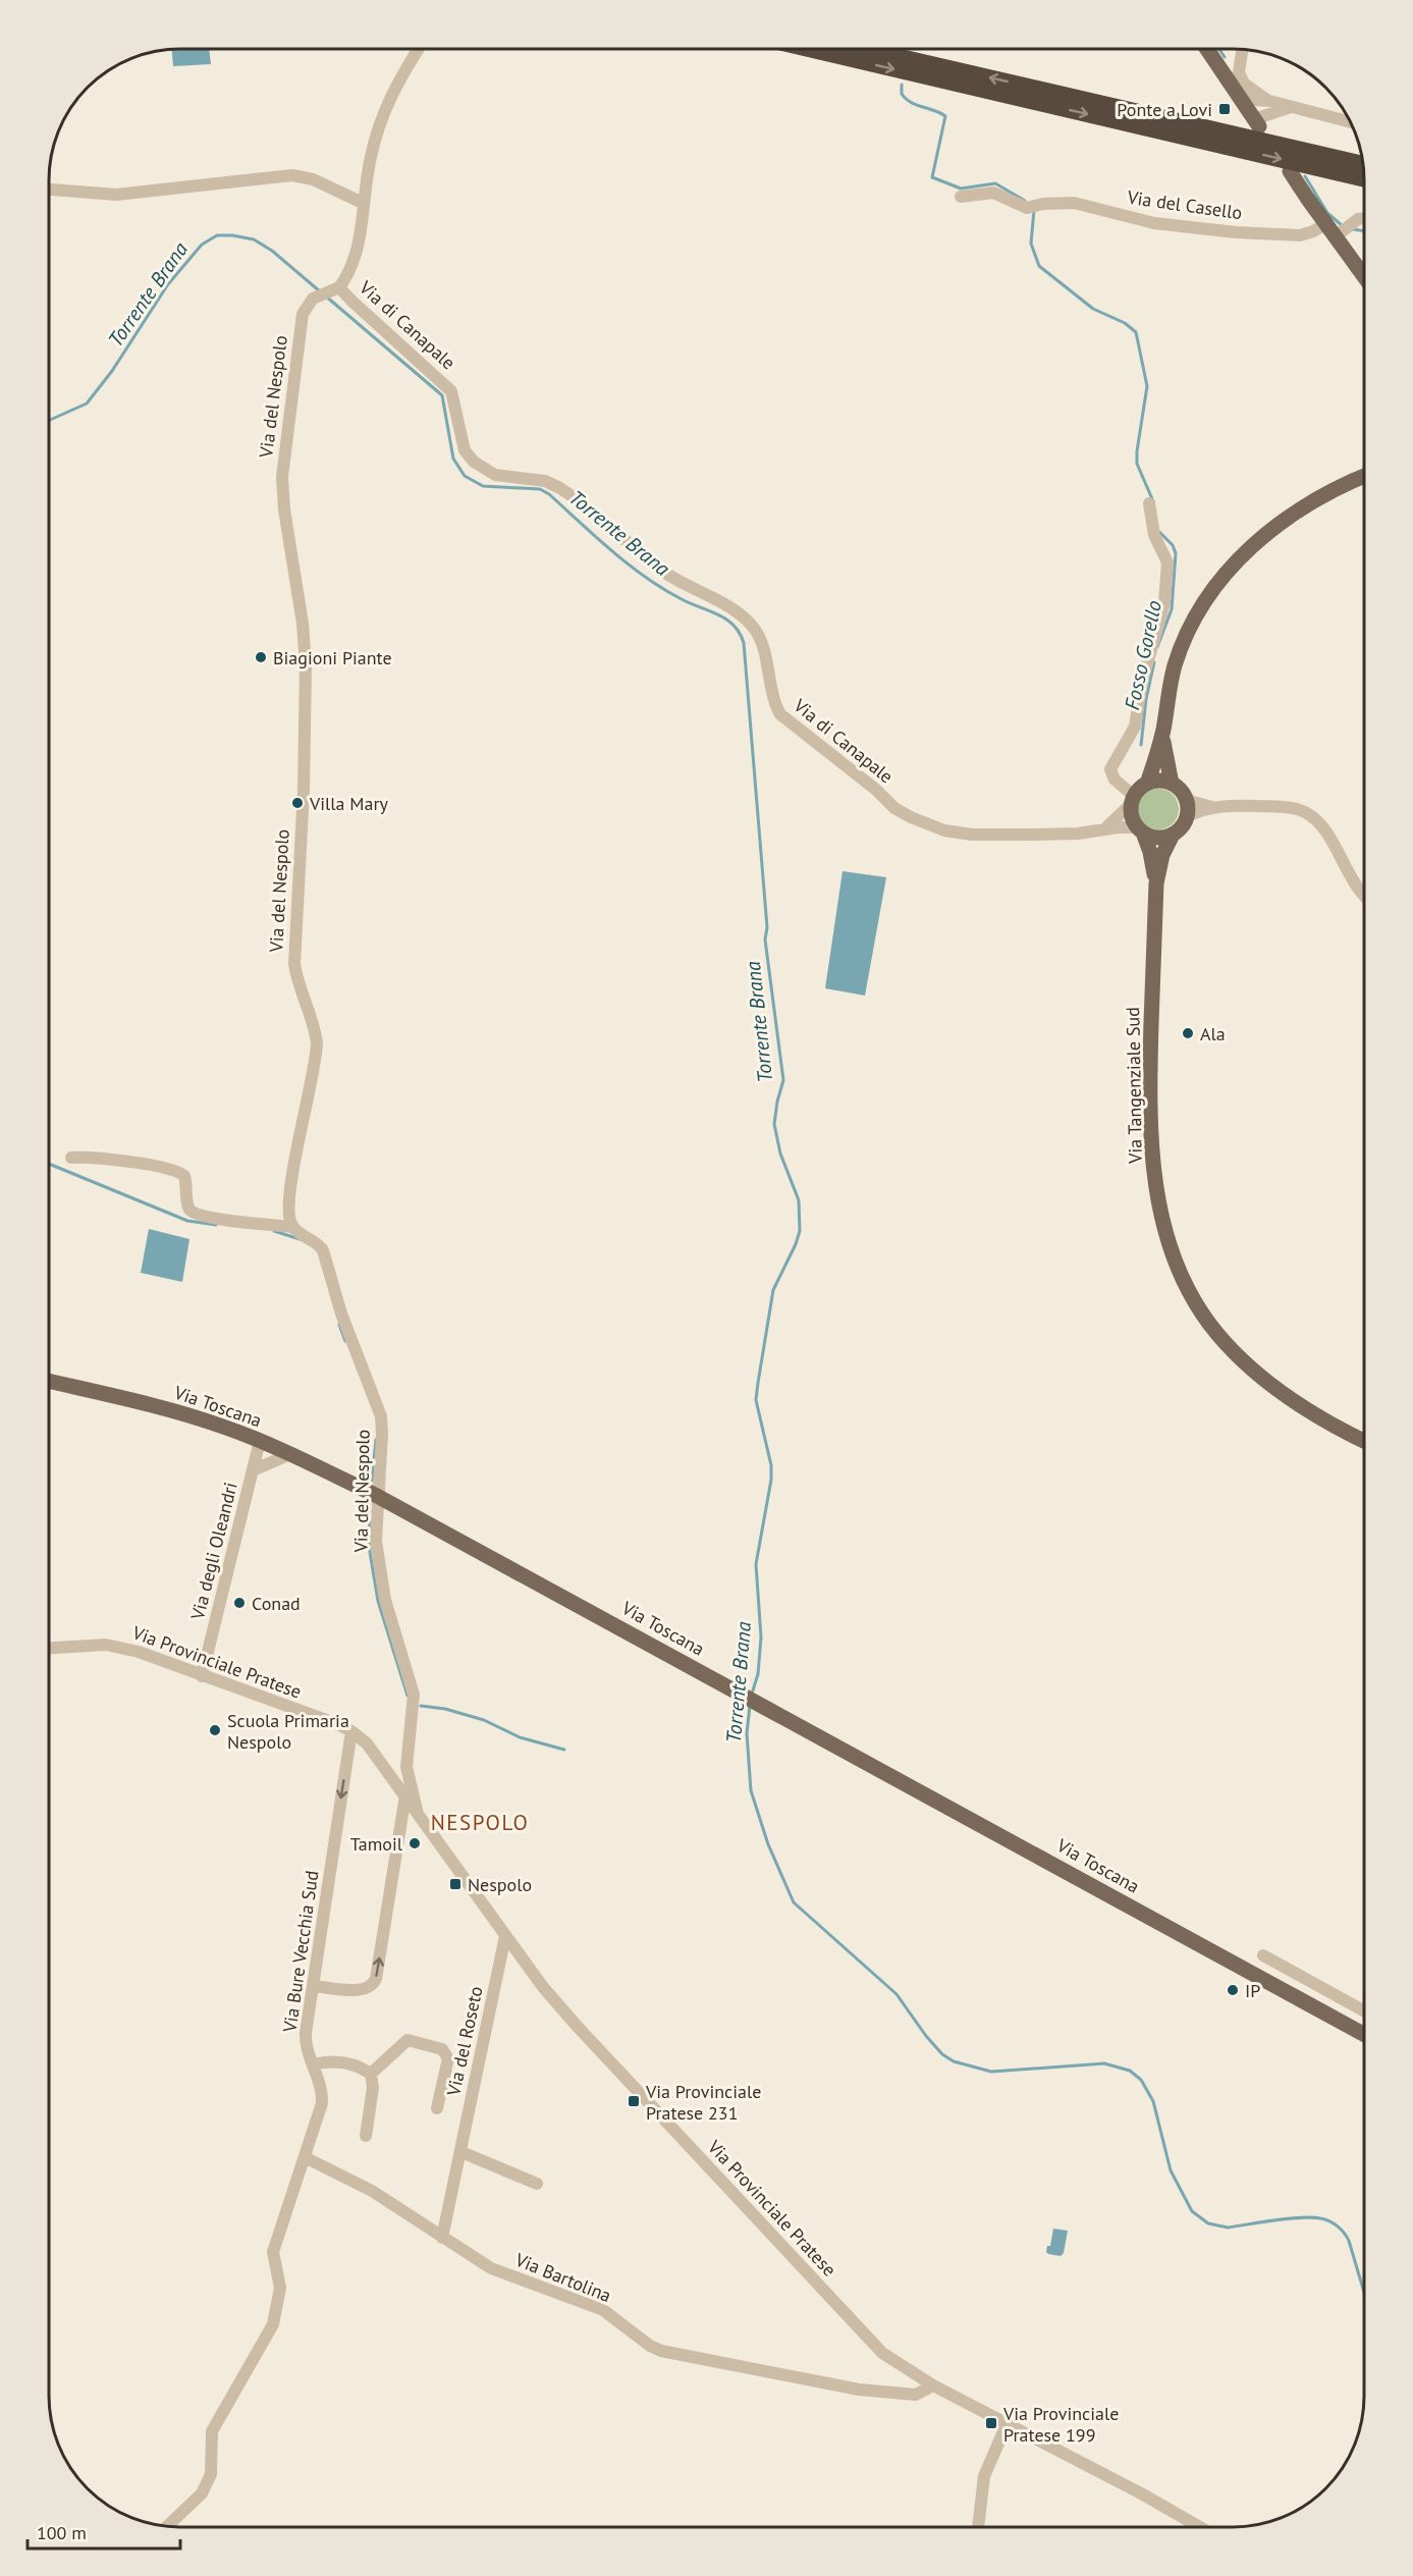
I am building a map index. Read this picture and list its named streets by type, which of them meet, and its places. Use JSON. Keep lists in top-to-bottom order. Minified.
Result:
{"streets":{"main road":["Via Tangenziale Sud","Via Toscana"],"street":["Via del Casello","Via di Canapale","Via del Nespolo","Via degli Oleandri","Via Provinciale Pratese","Via Bure Vecchia Sud","Via del Roseto","Via Bartolina"]},"crossings":[["Via di Canapale","Via del Nespolo"],["Via di Canapale","Via Tangenziale Sud"],["Via del Nespolo","Via Toscana"],["Via del Nespolo","Via Provinciale Pratese"],["Via Toscana","Via degli Oleandri"],["Via degli Oleandri","Via Provinciale Pratese"],["Via Provinciale Pratese","Via Bure Vecchia Sud"],["Via Provinciale Pratese","Via del Roseto"],["Via Provinciale Pratese","Via Bartolina"],["Via Bure Vecchia Sud","Via Bartolina"],["Via del Roseto","Via Bartolina"]],"districts":["NESPOLO"],"water":["Torrente Brana","Fosso Gorello"],"places":{"transit":["Ponte a Lovi","Nespolo","Via Provinciale Pratese 231","Via Provinciale Pratese 199"],"other":["Biagioni Piante","Villa Mary","Ala","Conad","Scuola Primaria Nespolo","Tamoil","IP"]},"scale_bar":"100 m"}
